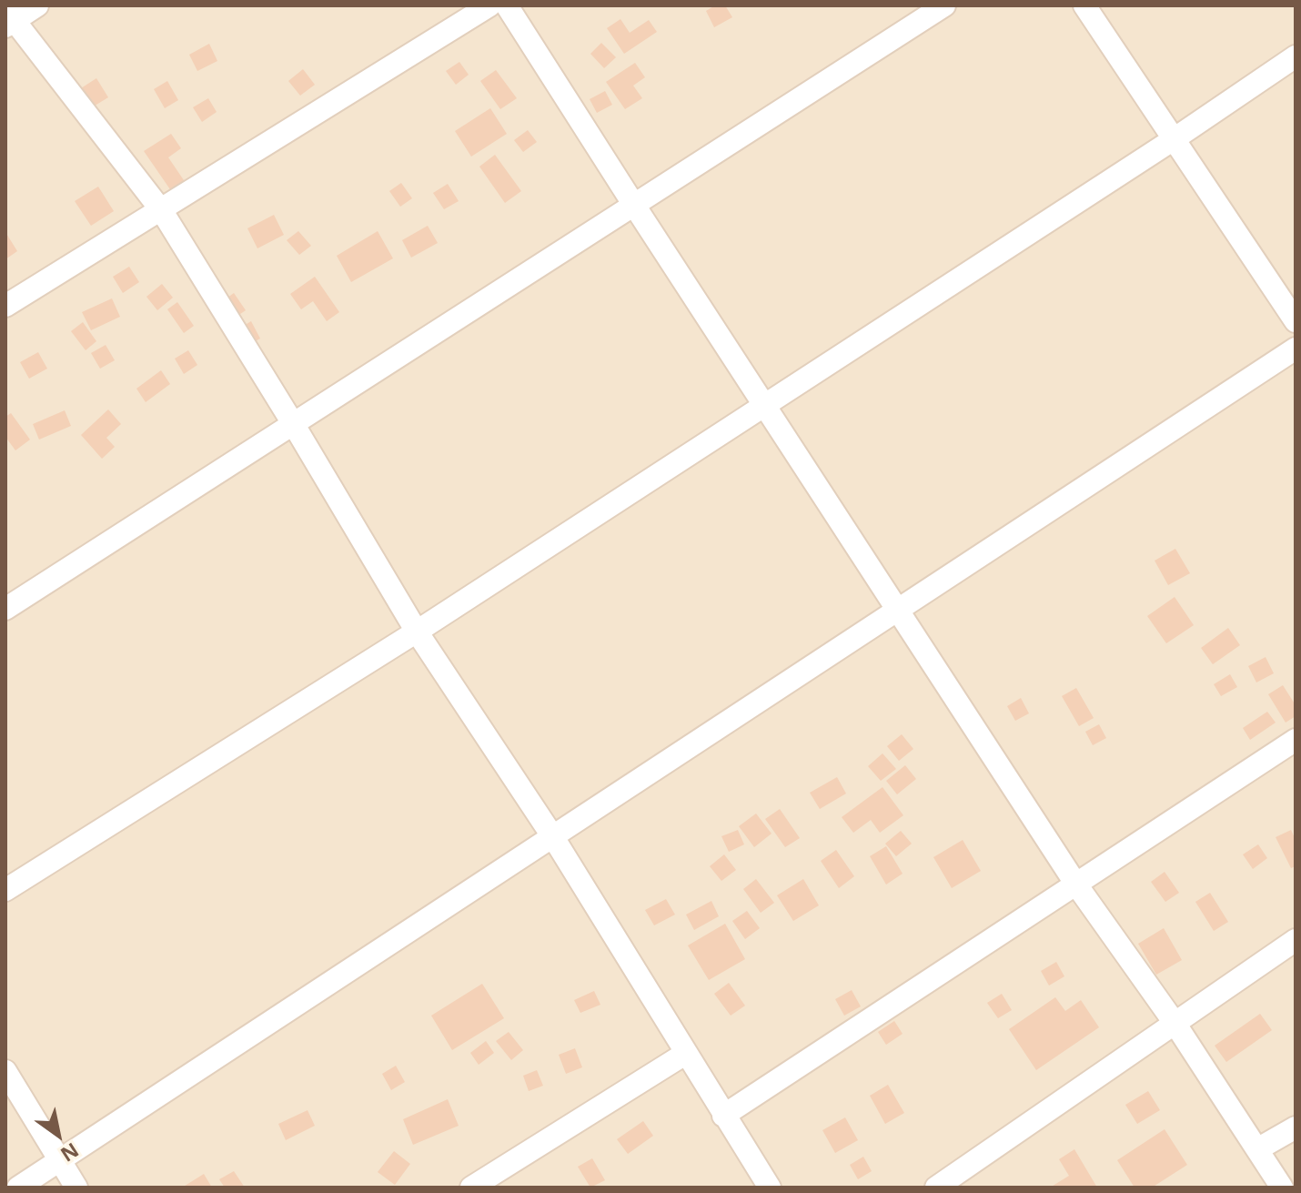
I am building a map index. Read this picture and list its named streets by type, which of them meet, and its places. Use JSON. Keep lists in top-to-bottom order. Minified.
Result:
{"north":"bottom right"}
